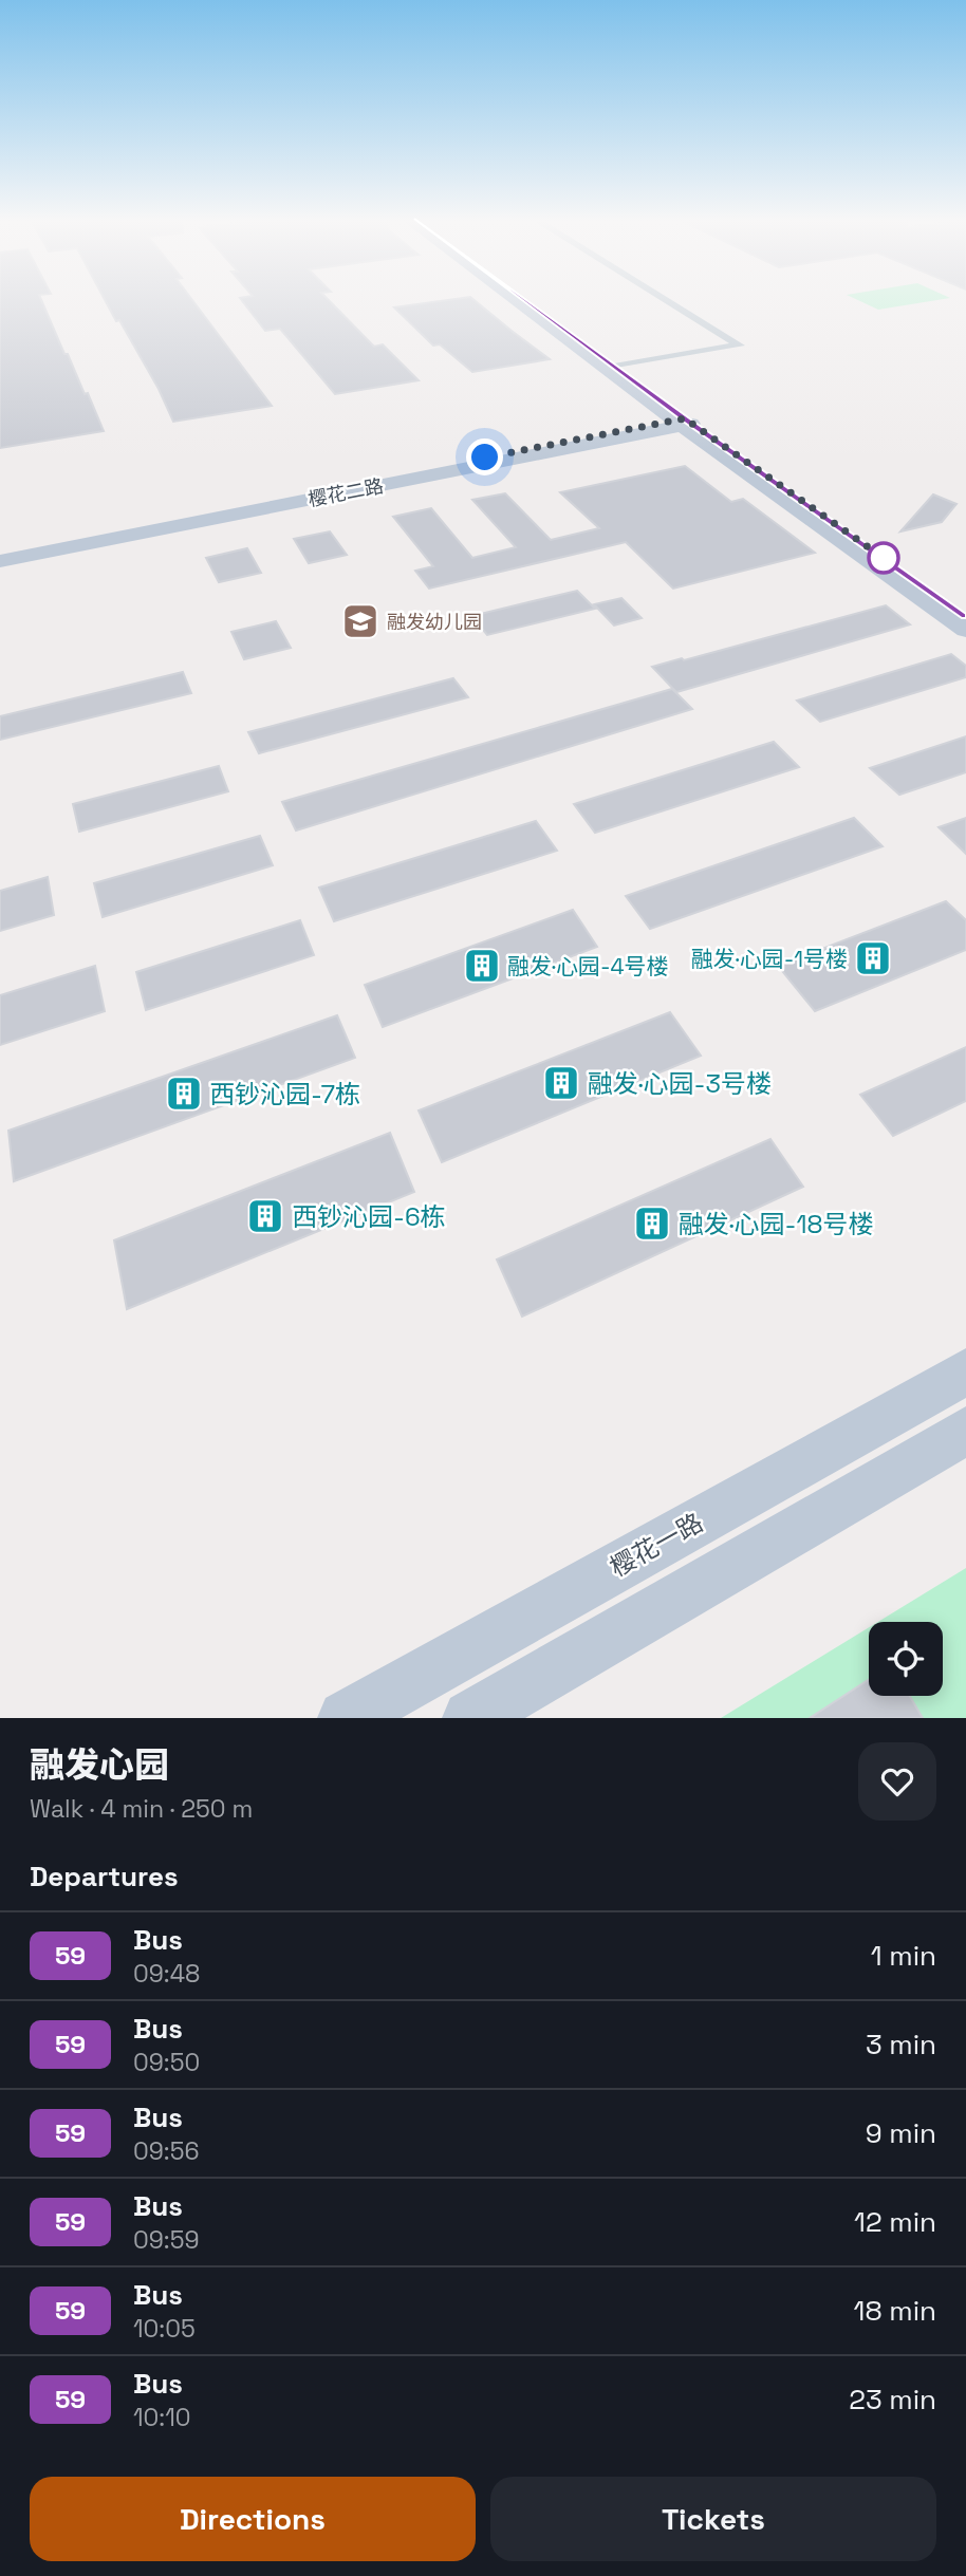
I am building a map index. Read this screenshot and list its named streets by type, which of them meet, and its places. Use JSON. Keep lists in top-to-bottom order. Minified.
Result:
{"streets":{"street":["樱花二路","樱花一路"]},"places":{"school or university":["融发幼儿园"],"building":["融发·心园-1号楼","融发·心园-4号楼","融发·心园-3号楼","西钞沁园-7栋","西钞沁园-6栋","融发·心园-18号楼"]},"lines":["bus line 59"],"page":{"heading":[["融发心园","Walk · 4 min · 250 m"],"Departures"],"list":[{"mark":"59","name":"Bus","note":"09:48","value":"1 min"},{"mark":"59","name":"Bus","note":"09:50","value":"3 min"},{"mark":"59","name":"Bus","note":"09:56","value":"9 min"},{"mark":"59","name":"Bus","note":"09:59","value":"12 min"},{"mark":"59","name":"Bus","note":"10:05","value":"18 min"},{"mark":"59","name":"Bus","note":"10:10","value":"23 min"}],"buttons":["Directions","Tickets"]}}
